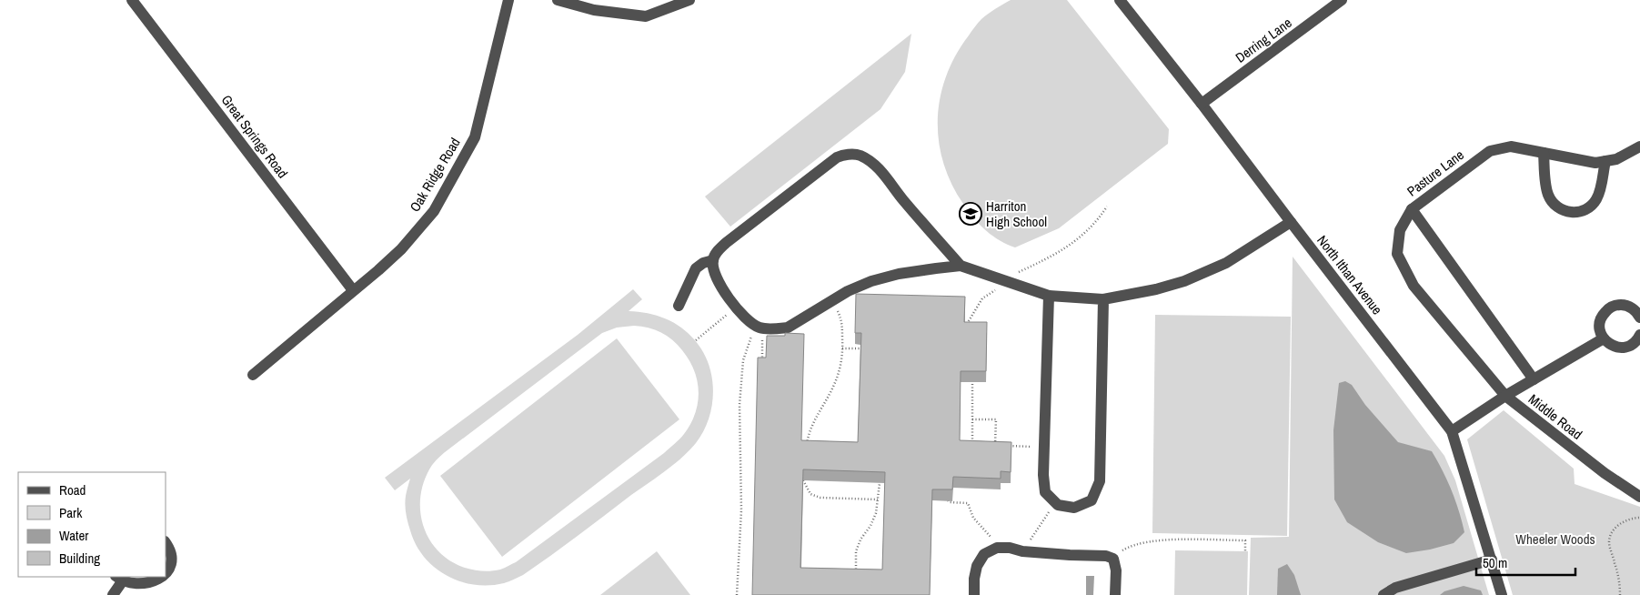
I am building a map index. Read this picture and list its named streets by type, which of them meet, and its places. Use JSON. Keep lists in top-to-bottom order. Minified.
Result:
{"streets":{"street":["Derring Lane","Great Springs Road","Pasture Lane","Oak Ridge Road","North Ithan Avenue","Middle Road"]},"crossings":[["Derring Lane","North Ithan Avenue"],["Great Springs Road","Oak Ridge Road"],["Pasture Lane","Middle Road"]],"parks":["Wheeler Woods"],"places":{"school or university":["Harriton High School"]},"legend":["Road","Park","Water","Building"],"scale_bar":"50 m"}
